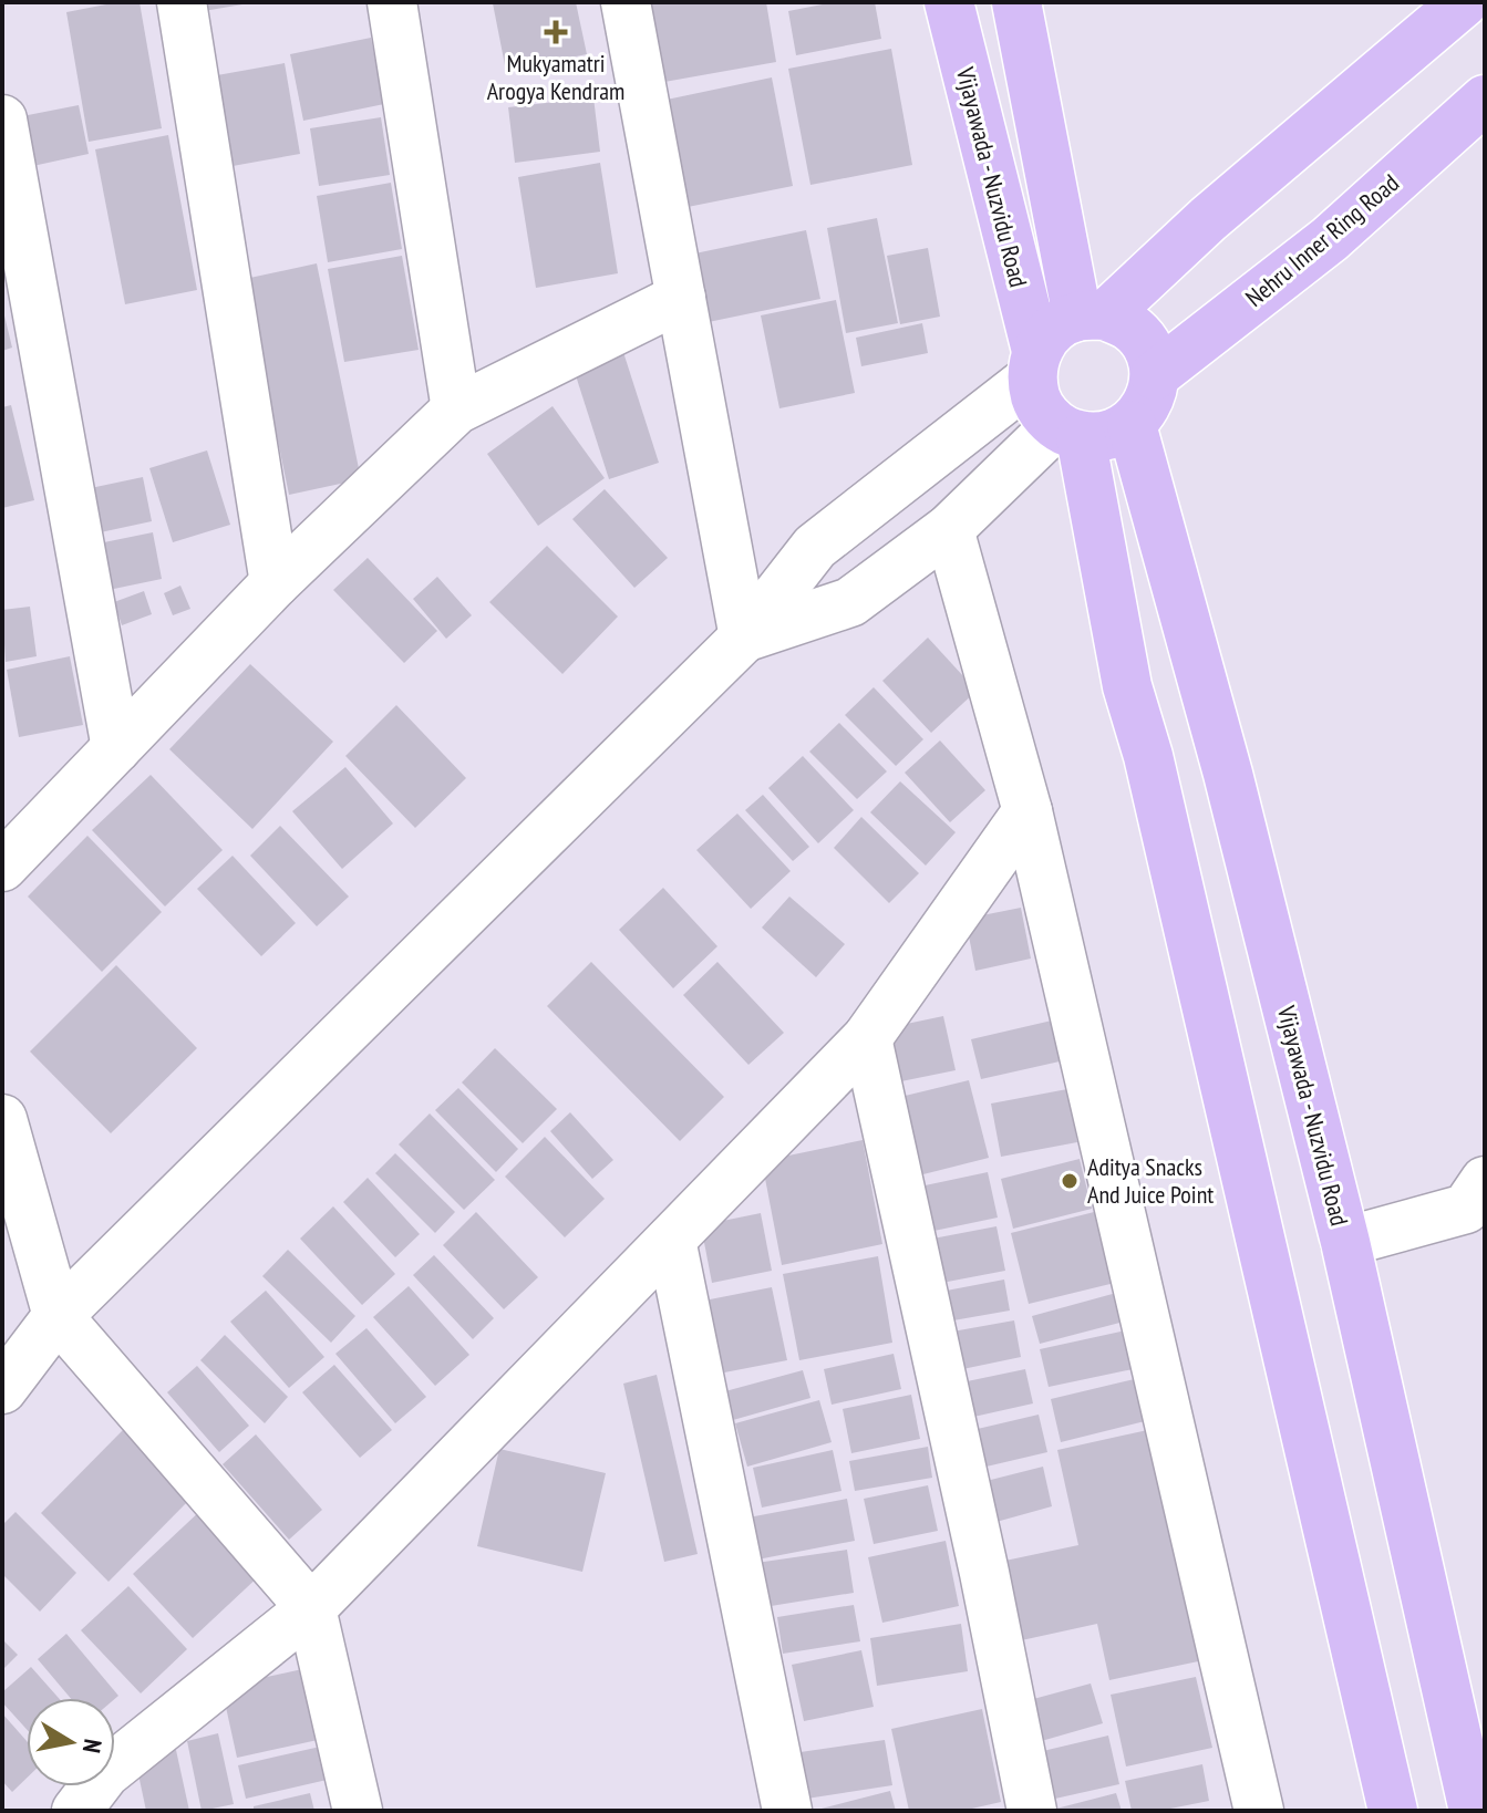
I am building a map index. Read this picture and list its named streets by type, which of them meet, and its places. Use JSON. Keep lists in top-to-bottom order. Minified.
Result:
{"streets":{"main road":["Vijayawada - Nuzvidu Road","Nehru Inner Ring Road"]},"crossings":[["Vijayawada - Nuzvidu Road","Nehru Inner Ring Road"]],"places":{"health":["Mukyamatri Arogya Kendram"],"other":["Aditya Snacks And Juice Point"]},"north":"right"}
